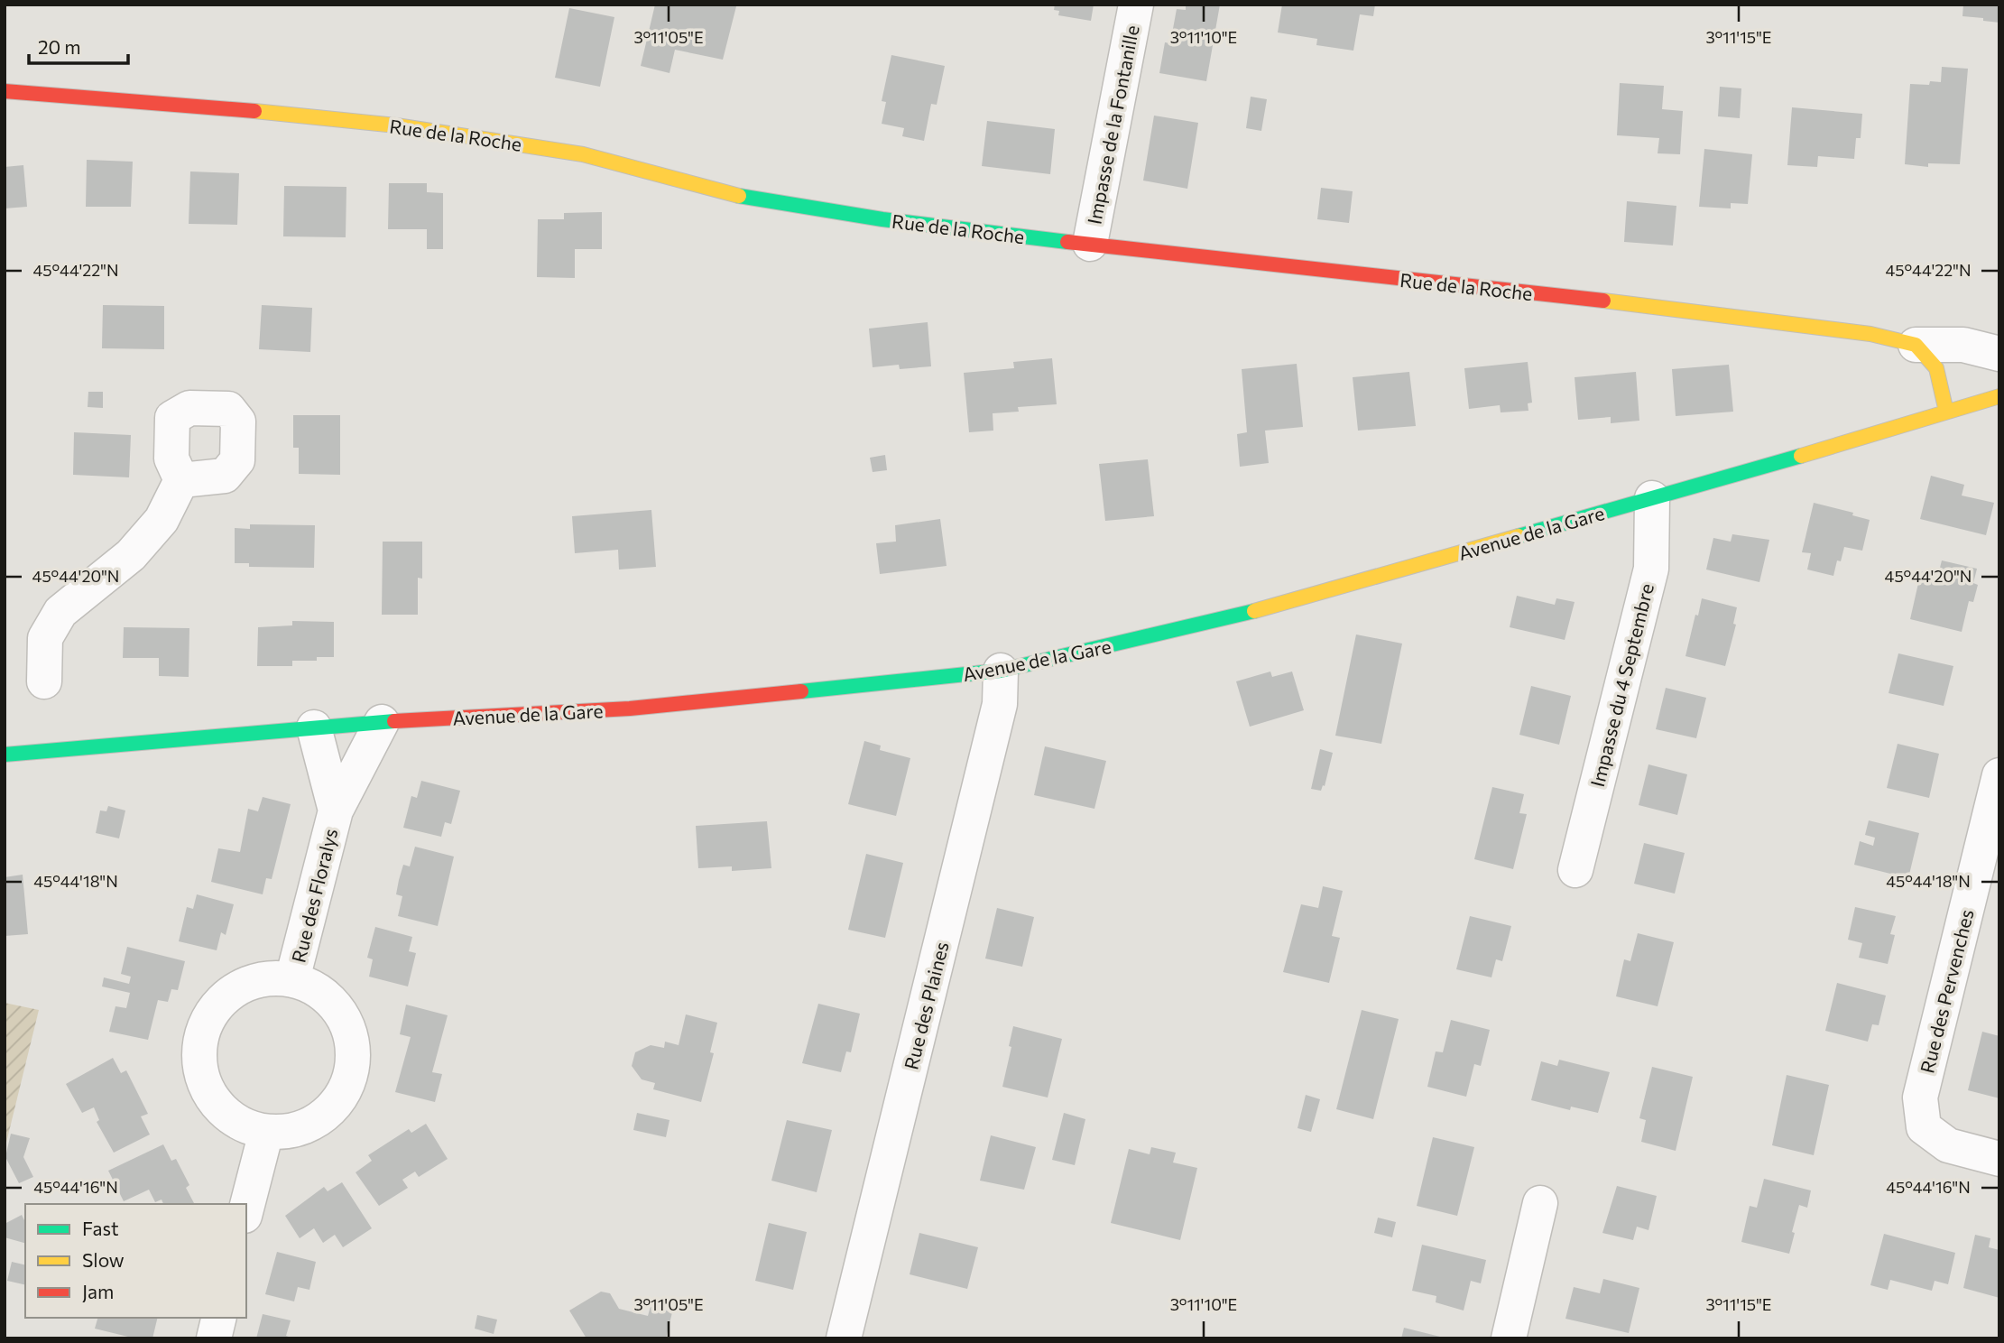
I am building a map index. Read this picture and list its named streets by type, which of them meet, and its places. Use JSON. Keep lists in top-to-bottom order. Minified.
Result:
{"streets":{"street":["Impasse de la Fontanille","Rue de la Roche","Avenue de la Gare","Impasse du 4 Septembre","Rue des Floralys","Rue des Pervenches","Rue des Plaines"]},"crossings":[["Impasse de la Fontanille","Rue de la Roche"],["Avenue de la Gare","Impasse du 4 Septembre"],["Avenue de la Gare","Rue des Floralys"],["Avenue de la Gare","Rue des Plaines"]],"legend":["Fast","Slow","Jam"],"scale_bar":"20 m","coordinates":["3°11'05\"E","3°11'10\"E","3°11'15\"E","45°44'22\"N","45°44'20\"N","45°44'18\"N","45°44'16\"N"]}
